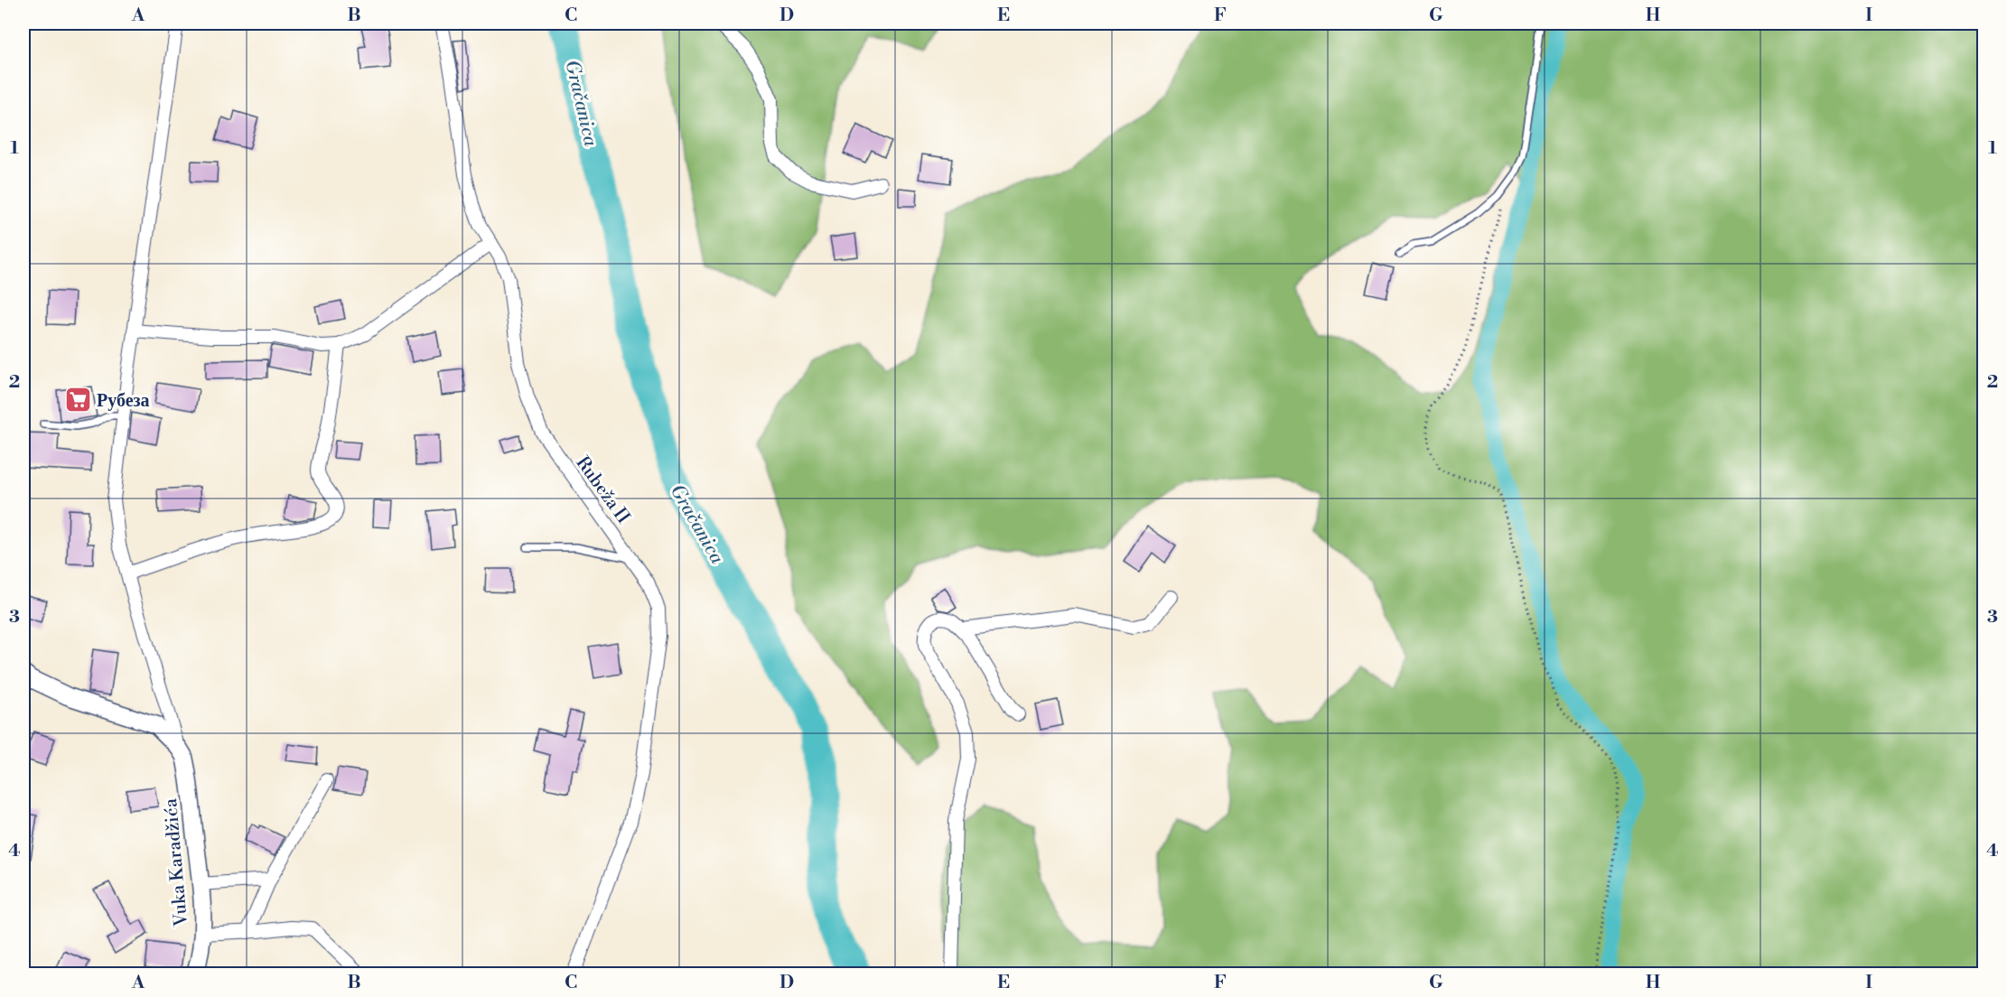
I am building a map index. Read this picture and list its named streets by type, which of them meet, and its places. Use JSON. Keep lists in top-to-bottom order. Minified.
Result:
{"streets":{"street":["Rubeža II","Vuka Karadžića"]},"water":["Gračanica"],"places":{"supermarket":["Рубеза"]},"grid":{"columns":["A","B","C","D","E","F","G","H","I"],"rows":["1","2","3","4"]}}
